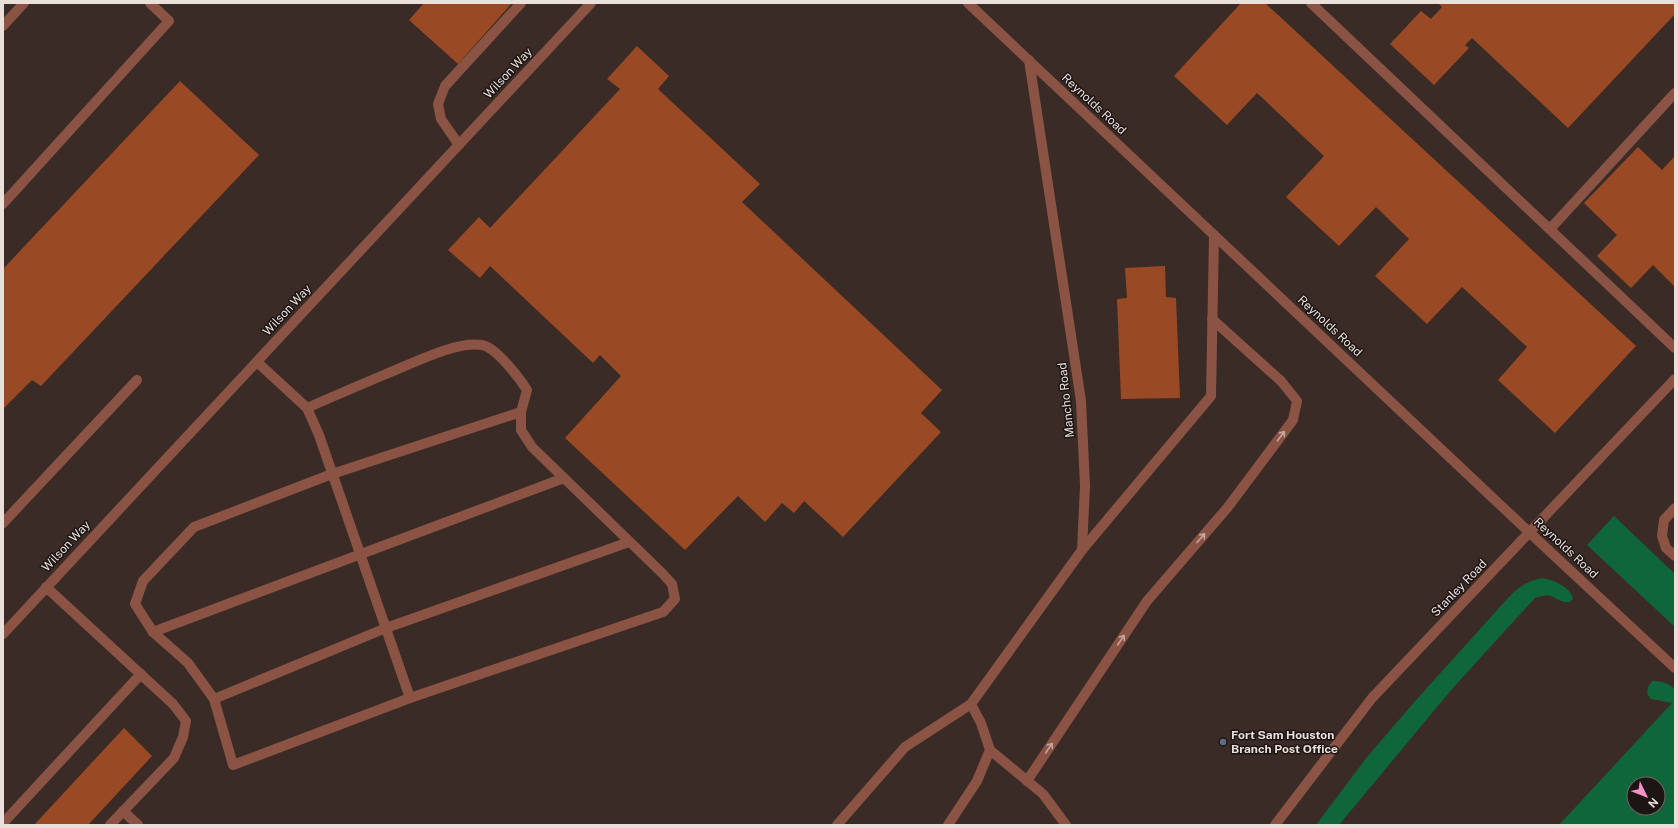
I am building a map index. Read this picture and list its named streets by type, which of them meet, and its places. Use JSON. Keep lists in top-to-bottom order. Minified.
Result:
{"streets":{"street":["Wilson Way","Reynolds Road","Mancho Road","Stanley Road"]},"crossings":[["Reynolds Road","Mancho Road"],["Reynolds Road","Stanley Road"]],"places":["Fort Sam Houston Branch Post Office"],"north":"bottom right"}
